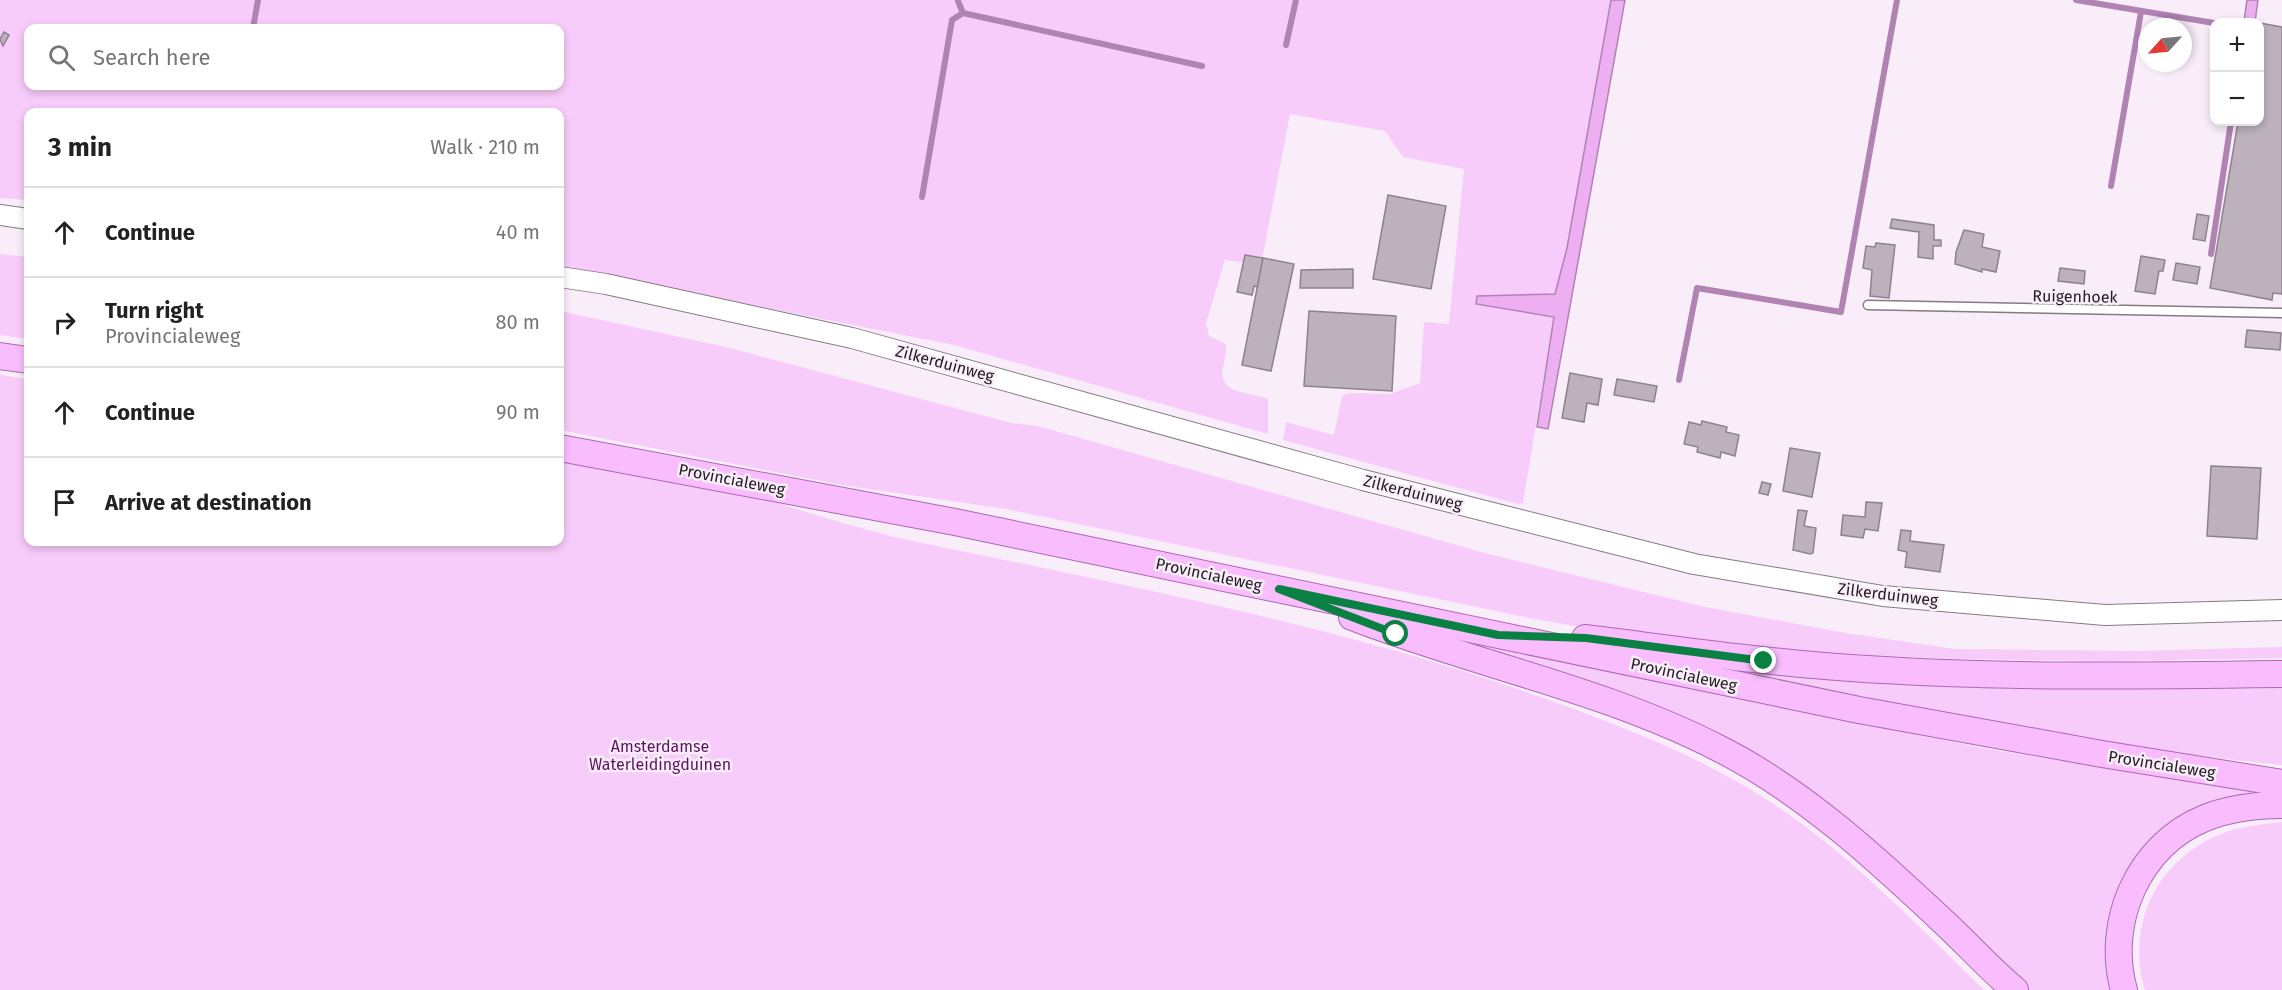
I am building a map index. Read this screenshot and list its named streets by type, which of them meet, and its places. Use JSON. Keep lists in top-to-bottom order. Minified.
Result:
{"streets":{"main road":["Provincialeweg"],"street":["Zilkerduinweg"],"lane":["Ruigenhoek"]},"parks":["Amsterdamse Waterleidingduinen"],"north":"bottom left","page":{"map_buttons":["+","−"],"search":"Search here","heading":["3 min","Walk · 210 m"],"list":[["Continue","40 m"],["Turn right","Provincialeweg","80 m"],["Continue","90 m"],"Arrive at destination"]}}
